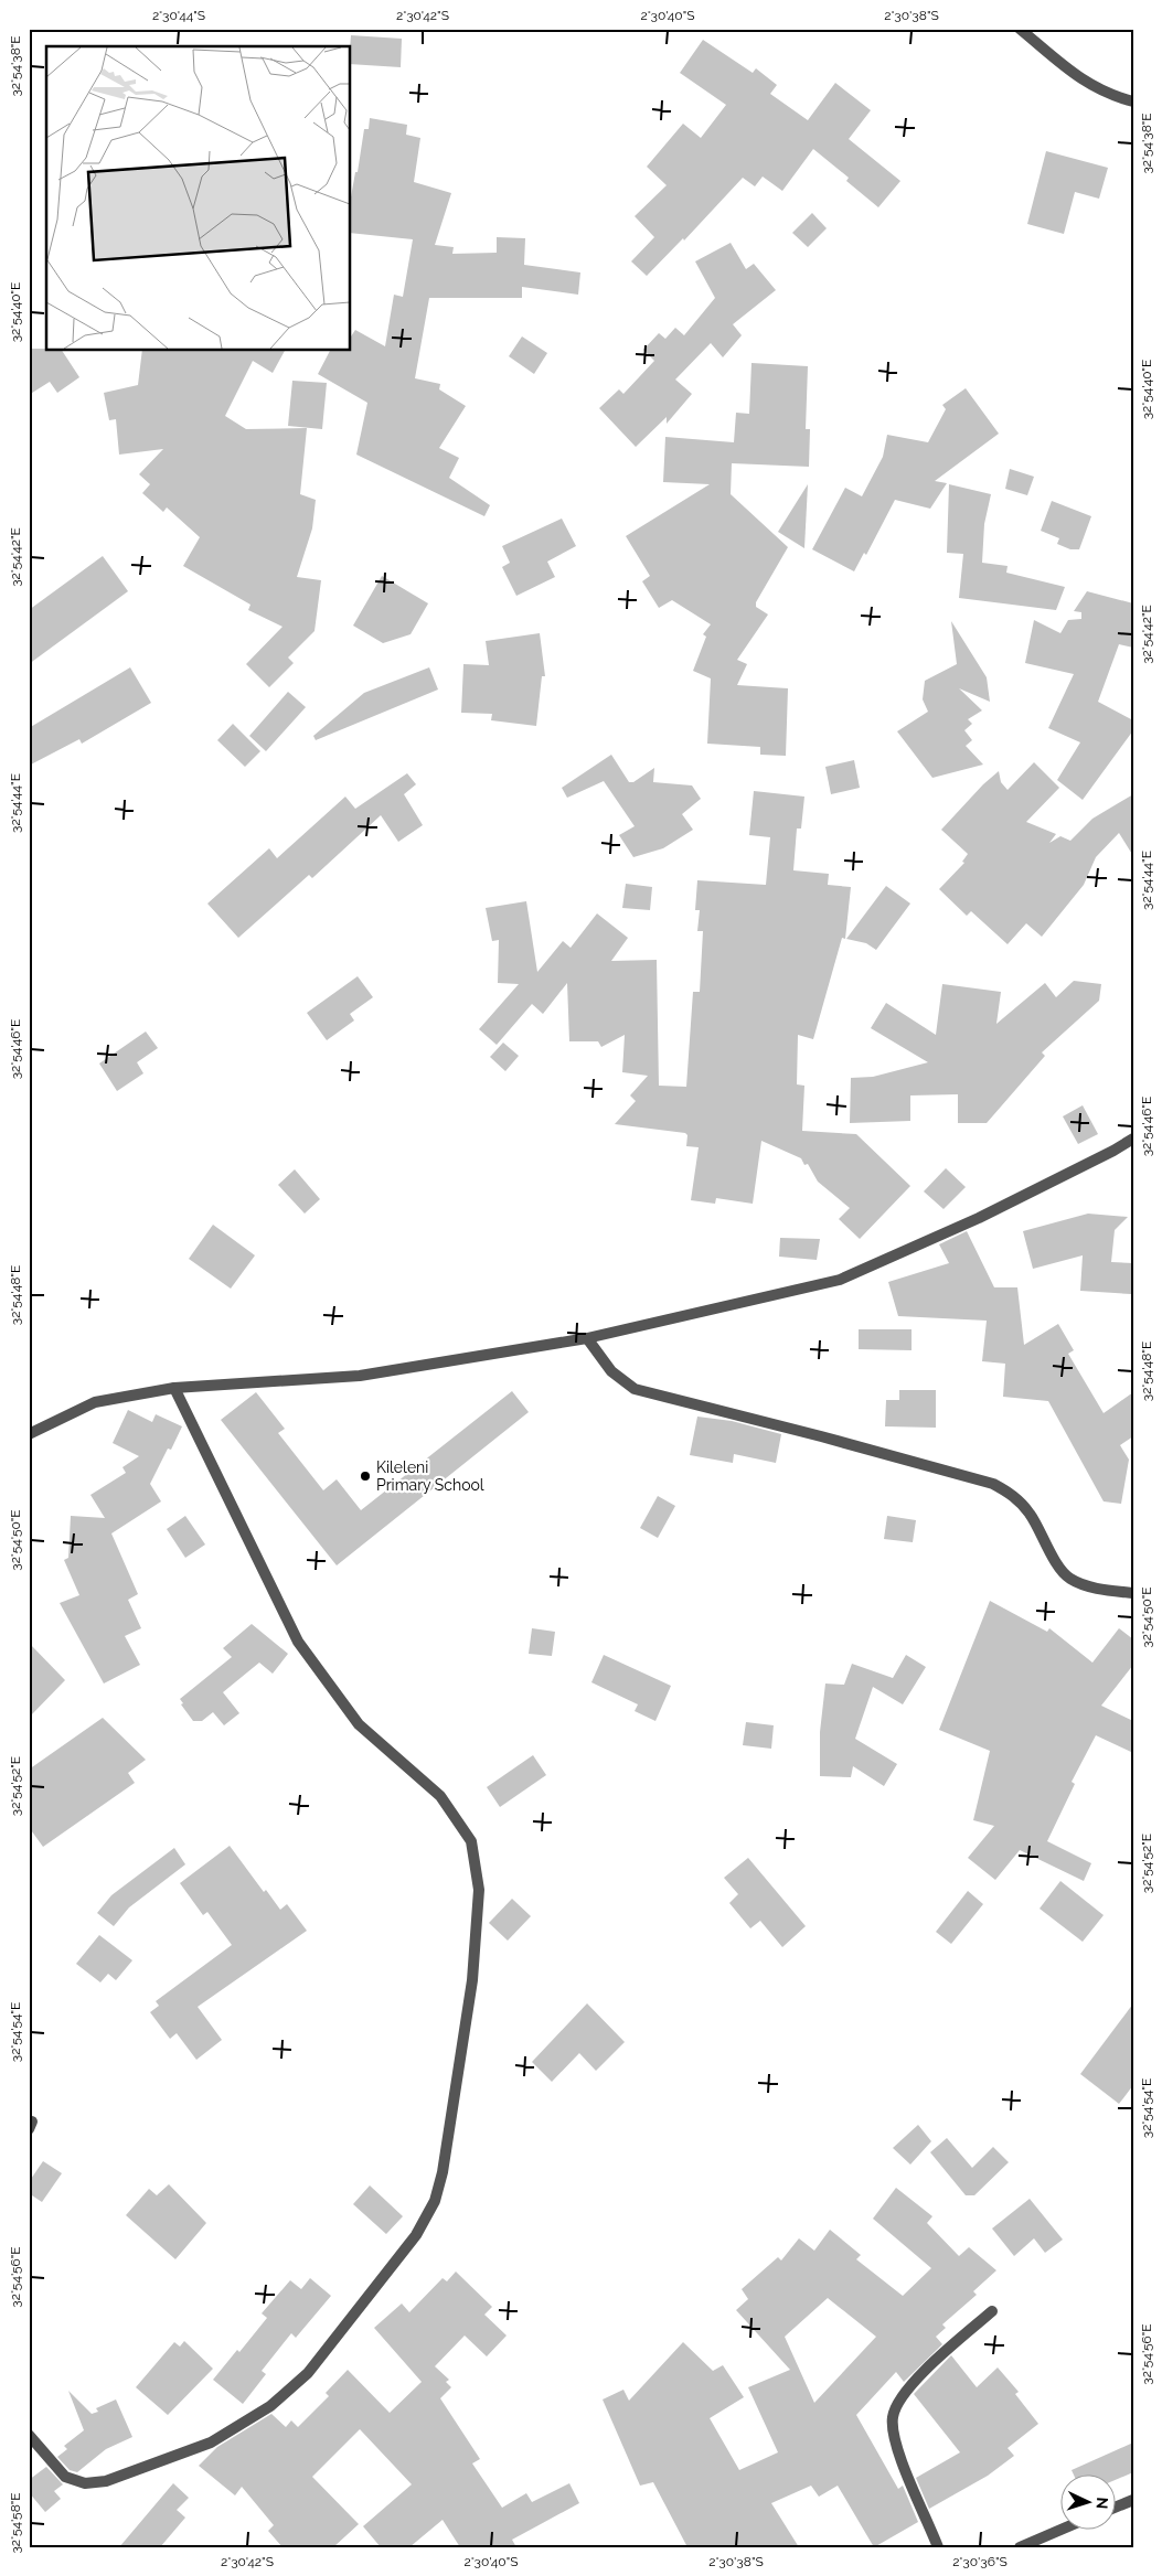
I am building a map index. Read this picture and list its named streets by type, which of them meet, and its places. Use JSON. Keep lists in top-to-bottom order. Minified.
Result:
{"places":["Kileleni Primary School"],"north":"right","coordinates":["2°30'44\"S","2°30'42\"S","2°30'40\"S","2°30'38\"S","32°54'38\"E","32°54'40\"E","32°54'42\"E","32°54'44\"E","32°54'46\"E","32°54'48\"E","32°54'50\"E","32°54'52\"E","32°54'54\"E","32°54'56\"E","32°54'58\"E","2°30'36\"S"]}
